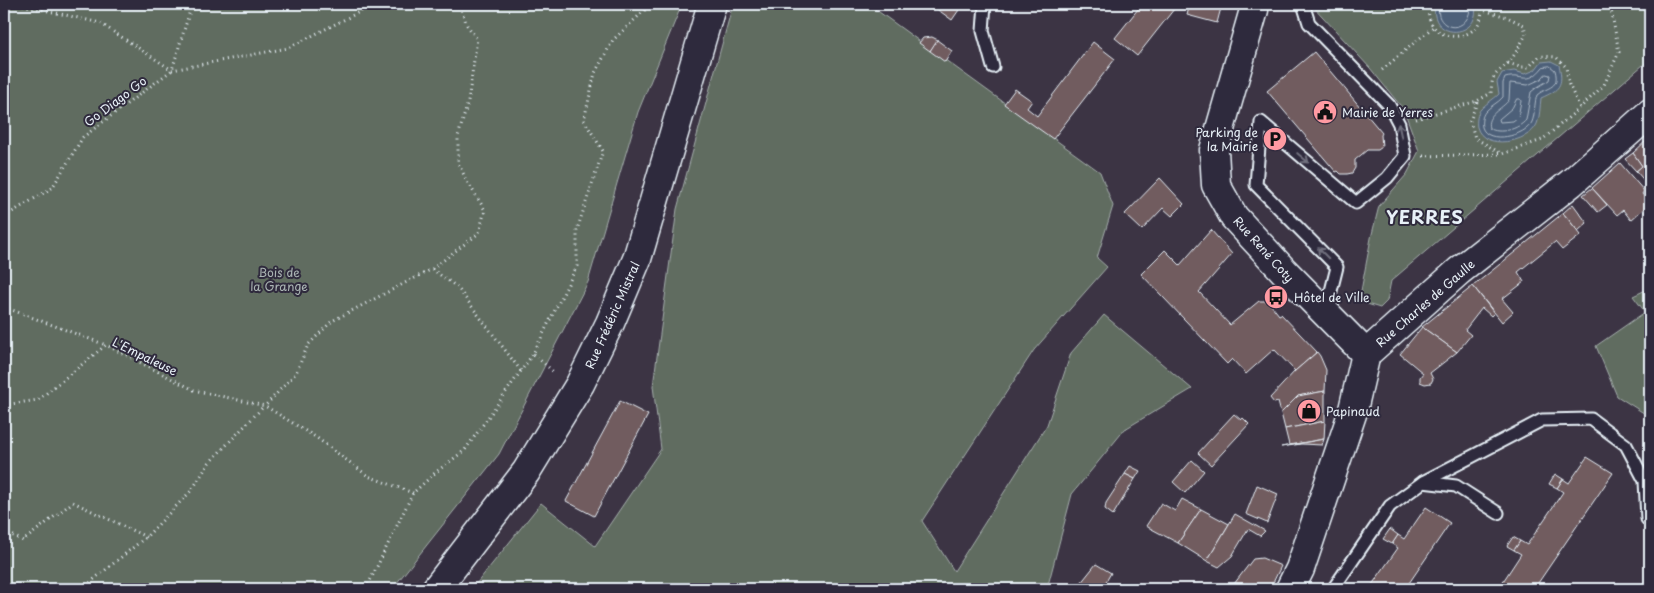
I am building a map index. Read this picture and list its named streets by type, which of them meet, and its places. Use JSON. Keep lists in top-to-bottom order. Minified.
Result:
{"streets":{"street":["Rue René Coty","Rue Charles de Gaulle","Rue Frédéric Mistral"],"path":["Go Diago Go","L'Empaleuse"]},"crossings":[["Rue René Coty","Rue Charles de Gaulle"]],"districts":["YERRES"],"parks":["Bois de la Grange"],"places":{"public building":["Mairie de Yerres"],"parking":["Parking de la Mairie"],"bus stop":["Hôtel de Ville"],"shop":["Papinaud"]}}
